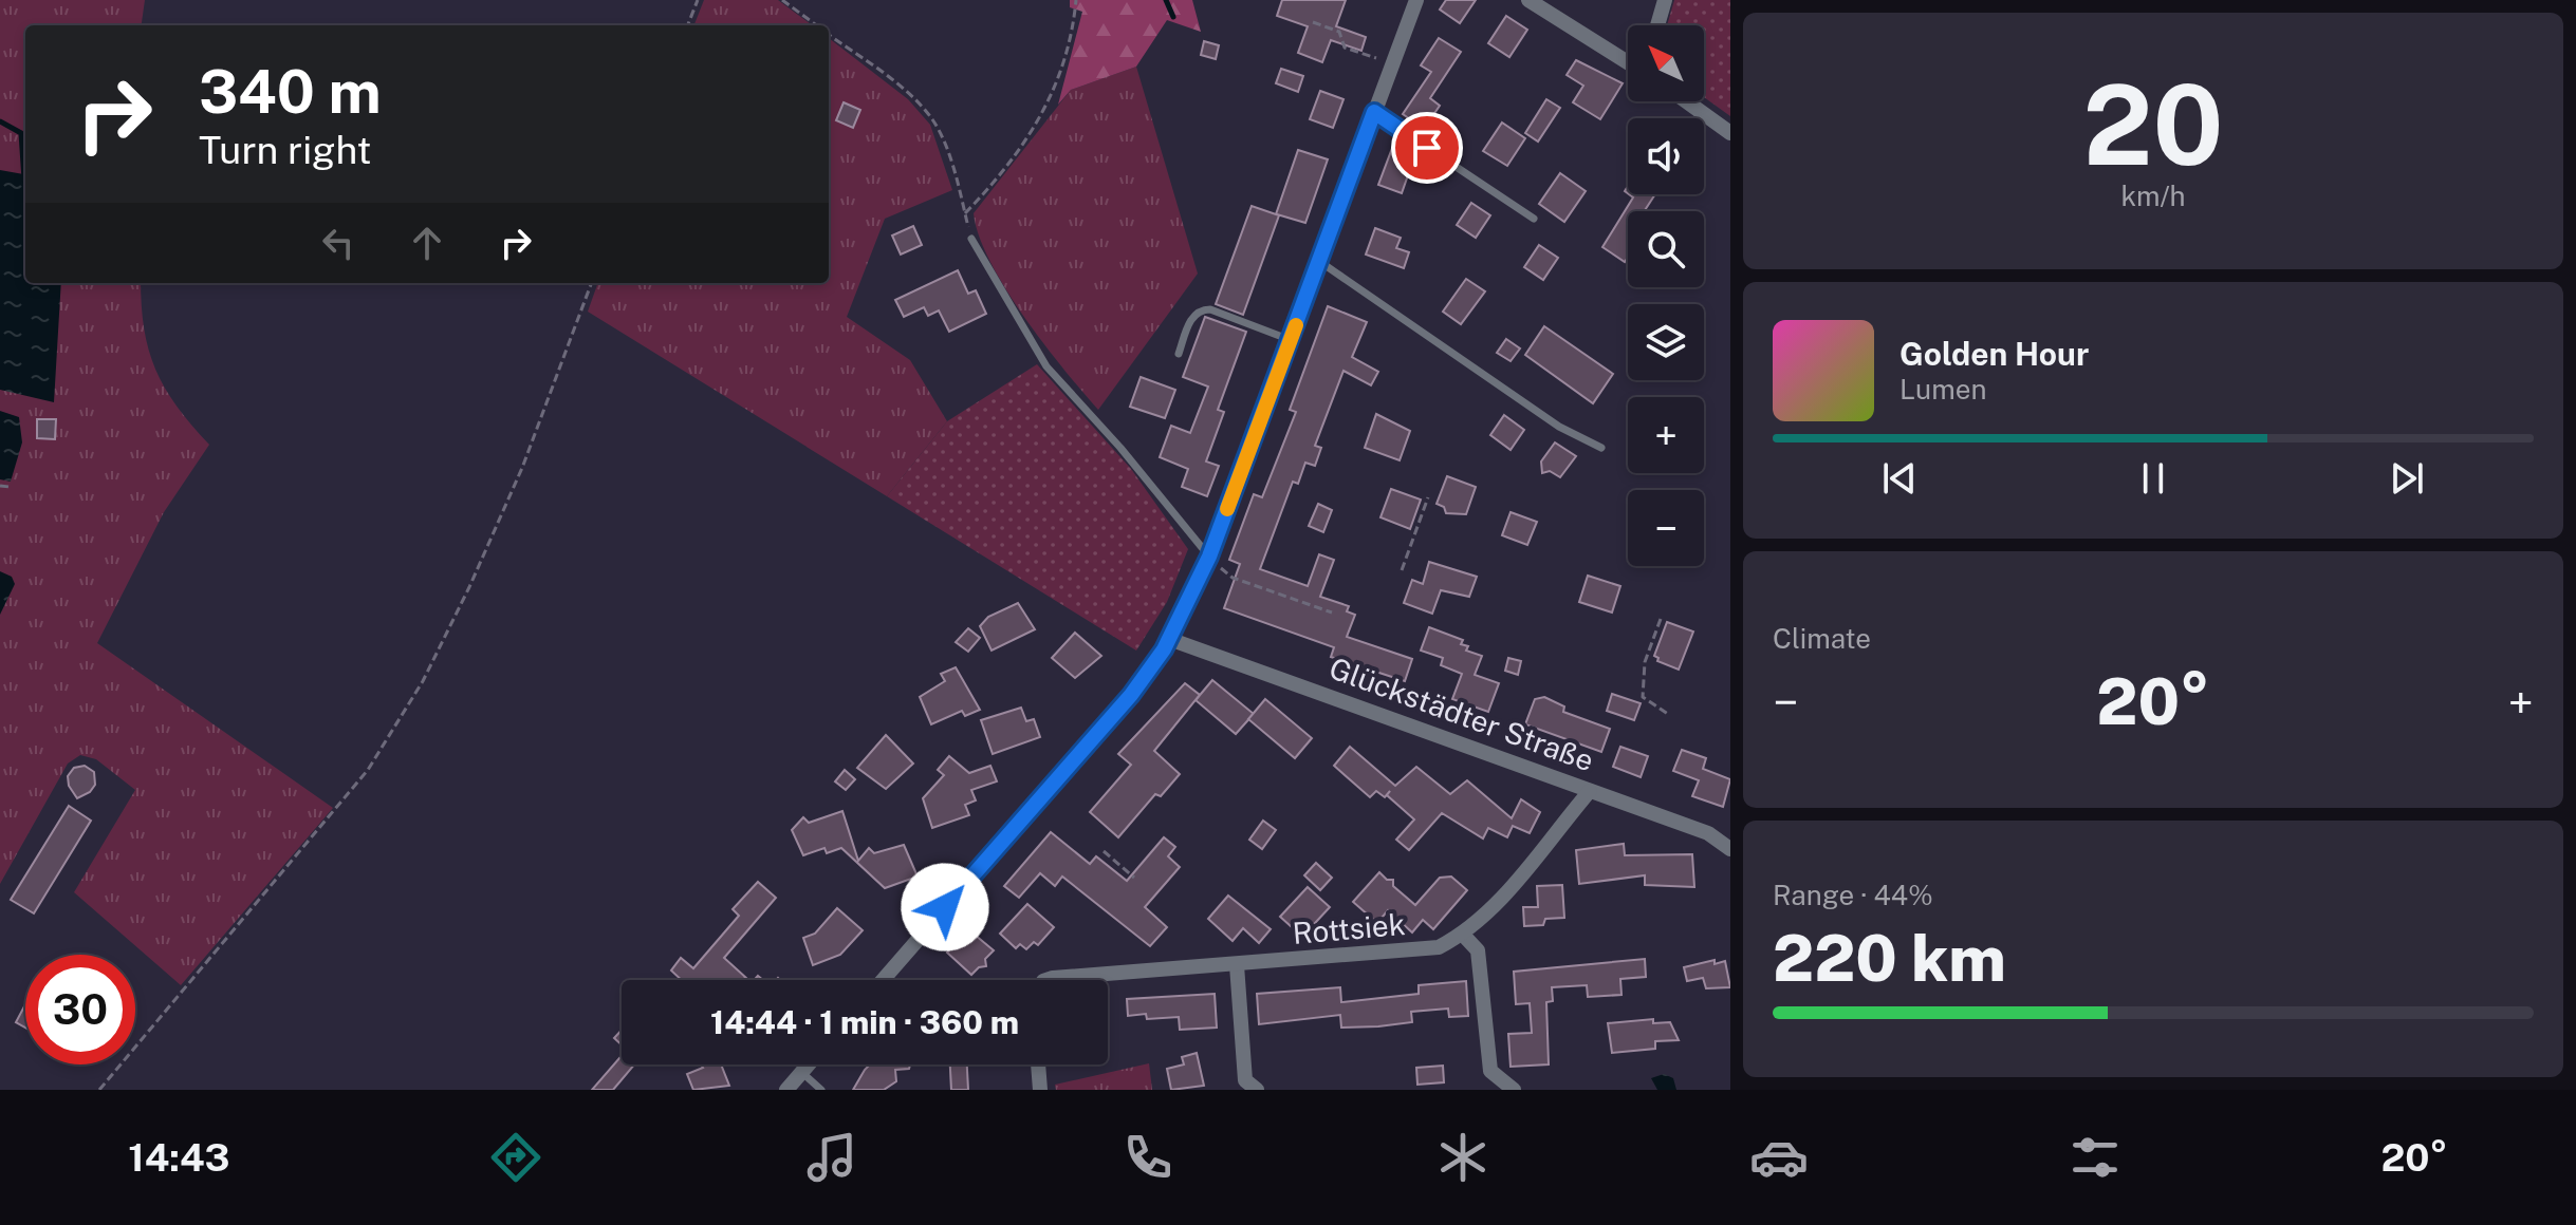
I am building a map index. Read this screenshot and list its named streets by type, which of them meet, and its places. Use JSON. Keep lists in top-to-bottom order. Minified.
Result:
{"streets":{"street":["Glückstädter Straße","Rottsiek"]},"crossings":[["Glückstädter Straße","Rottsiek"]],"north":"top left","page":{"tile":[["20","km/h"],"Climate",["Range · 44%","220 km"]],"map_buttons":["+","−"],"turn":["340 m","Turn right"],"song":["Golden Hour","Lumen"],"heat":["−","20°","+"],"limit":"30","trip":"14:44 · 1 min · 360 m","tabs":["14:43","20°"]}}
